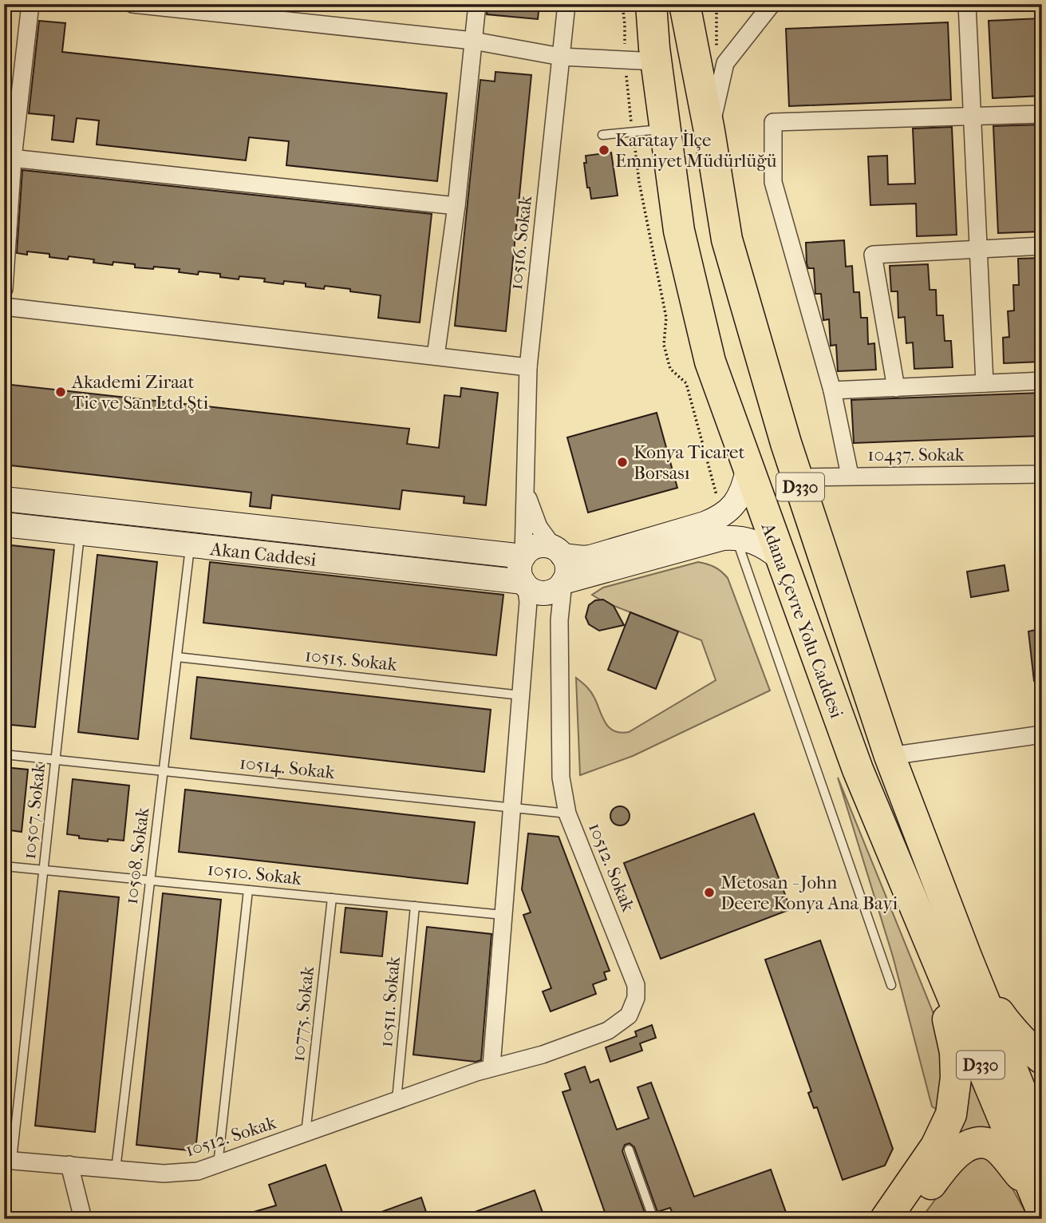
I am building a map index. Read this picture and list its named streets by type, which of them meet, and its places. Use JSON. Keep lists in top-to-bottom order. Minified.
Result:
{"streets":{"highway":["D330","Adana Çevre Yolu Caddesi"],"street":["10516. Sokak","10437. Sokak","Akan Caddesi","10512. Sokak"],"lane":["10515. Sokak","10514. Sokak","10507. Sokak","10508. Sokak","10510. Sokak","10511. Sokak","10775. Sokak"]},"crossings":[["10516. Sokak","Akan Caddesi"],["10516. Sokak","10512. Sokak"],["10437. Sokak","Adana Çevre Yolu Caddesi"],["Akan Caddesi","10507. Sokak"],["Akan Caddesi","10508. Sokak"],["Akan Caddesi","10512. Sokak"],["10515. Sokak","10508. Sokak"],["10514. Sokak","10507. Sokak"],["10514. Sokak","10508. Sokak"],["10514. Sokak","10512. Sokak"],["10507. Sokak","10512. Sokak"],["10507. Sokak","10510. Sokak"],["10508. Sokak","10512. Sokak"],["10508. Sokak","10510. Sokak"],["10512. Sokak","10511. Sokak"],["10512. Sokak","10775. Sokak"],["10510. Sokak","10511. Sokak"],["10510. Sokak","10775. Sokak"]],"places":["Karatay İlçe Emniyet Müdürlüğü","Akademi Ziraat Tic ve San Ltd Şti","Konya Ticaret Borsası","Metosan - John Deere Konya Ana Bayi"]}
